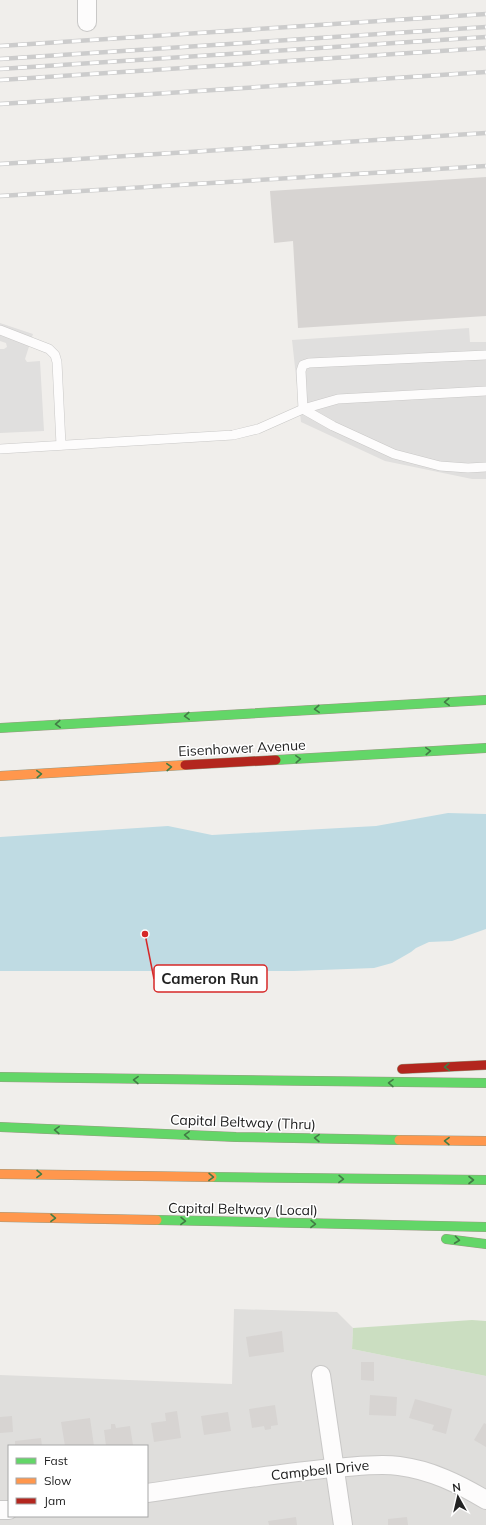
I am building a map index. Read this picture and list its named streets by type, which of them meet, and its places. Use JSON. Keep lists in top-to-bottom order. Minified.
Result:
{"streets":{"main road":["Eisenhower Avenue","Capital Beltway (Thru)","Capital Beltway (Local)"],"street":["Campbell Drive"]},"places":["Cameron Run"],"legend":["Fast","Slow","Jam"],"north":"top"}
